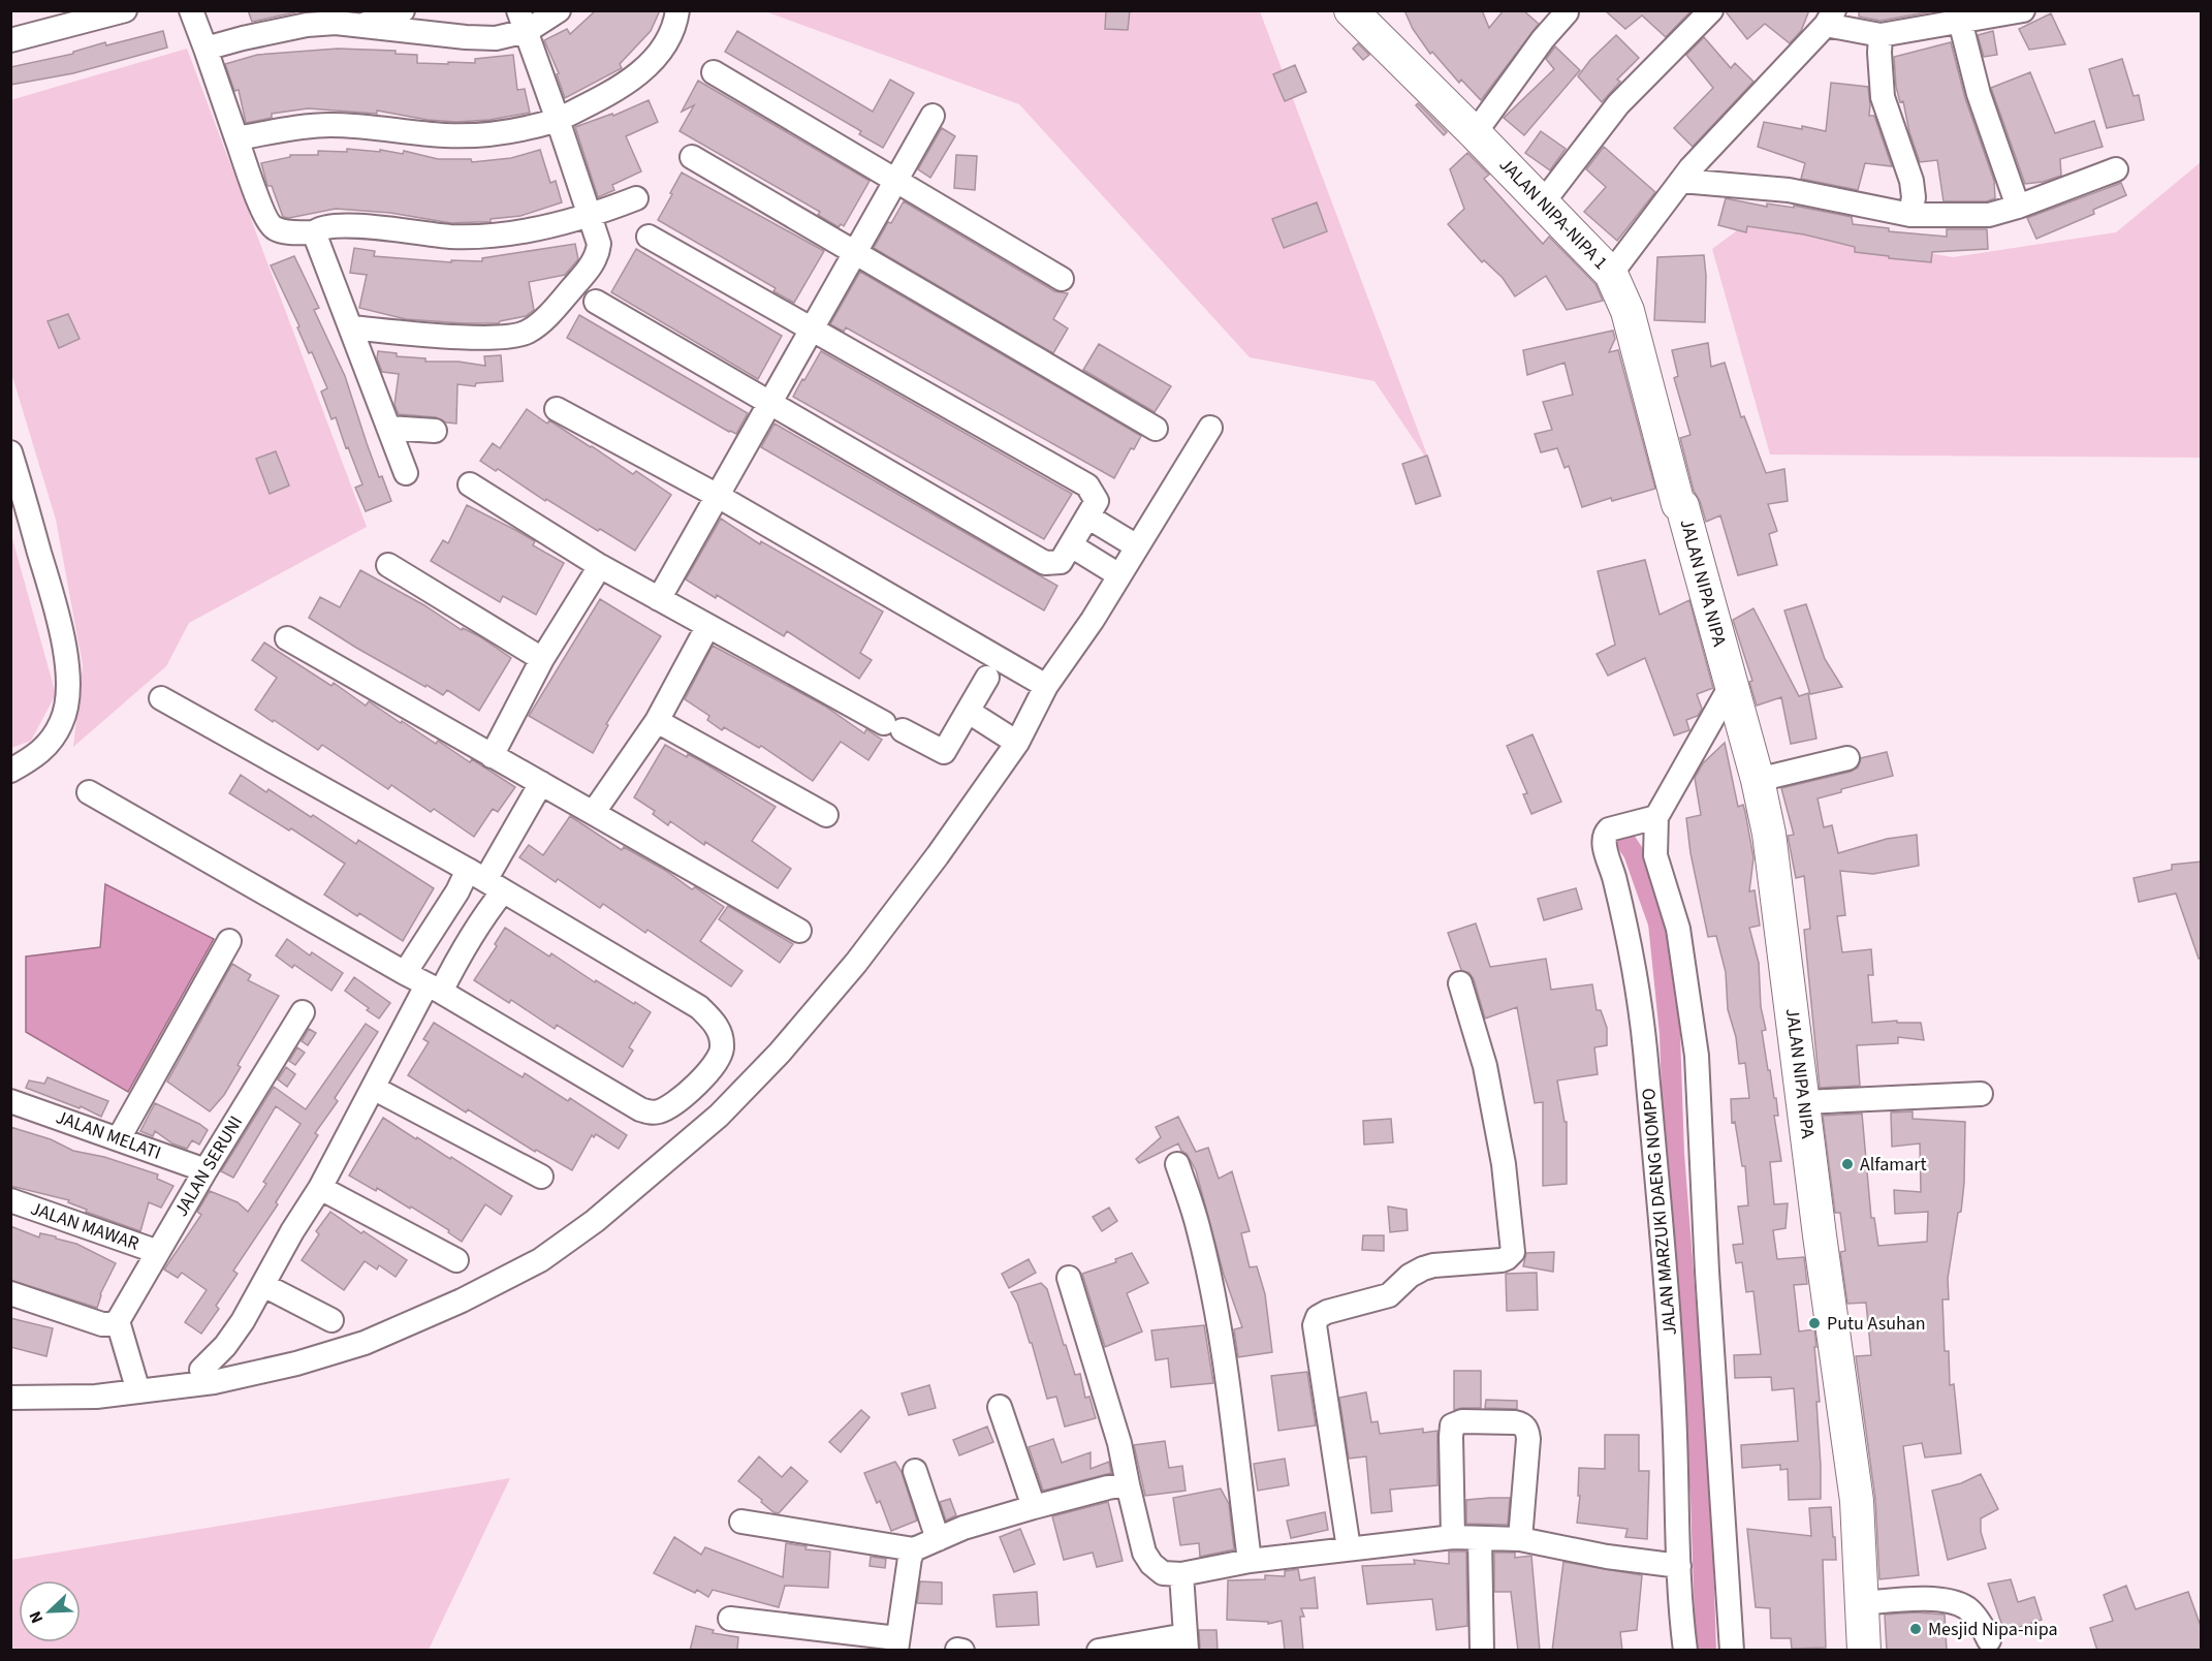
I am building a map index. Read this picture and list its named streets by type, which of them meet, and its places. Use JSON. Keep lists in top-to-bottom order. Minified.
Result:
{"streets":{"street":["JALAN NIPA-NIPA 1","JALAN NIPA NIPA","JALAN MELATI","JALAN SERUNI","JALAN MARZUKI DAENG NOMPO","JALAN MAWAR"]},"crossings":[["JALAN NIPA-NIPA 1","JALAN NIPA NIPA"],["JALAN MELATI","JALAN SERUNI"],["JALAN SERUNI","JALAN MAWAR"]],"places":["Alfamart","Putu Asuhan","Mesjid Nipa-nipa"],"north":"bottom left"}
